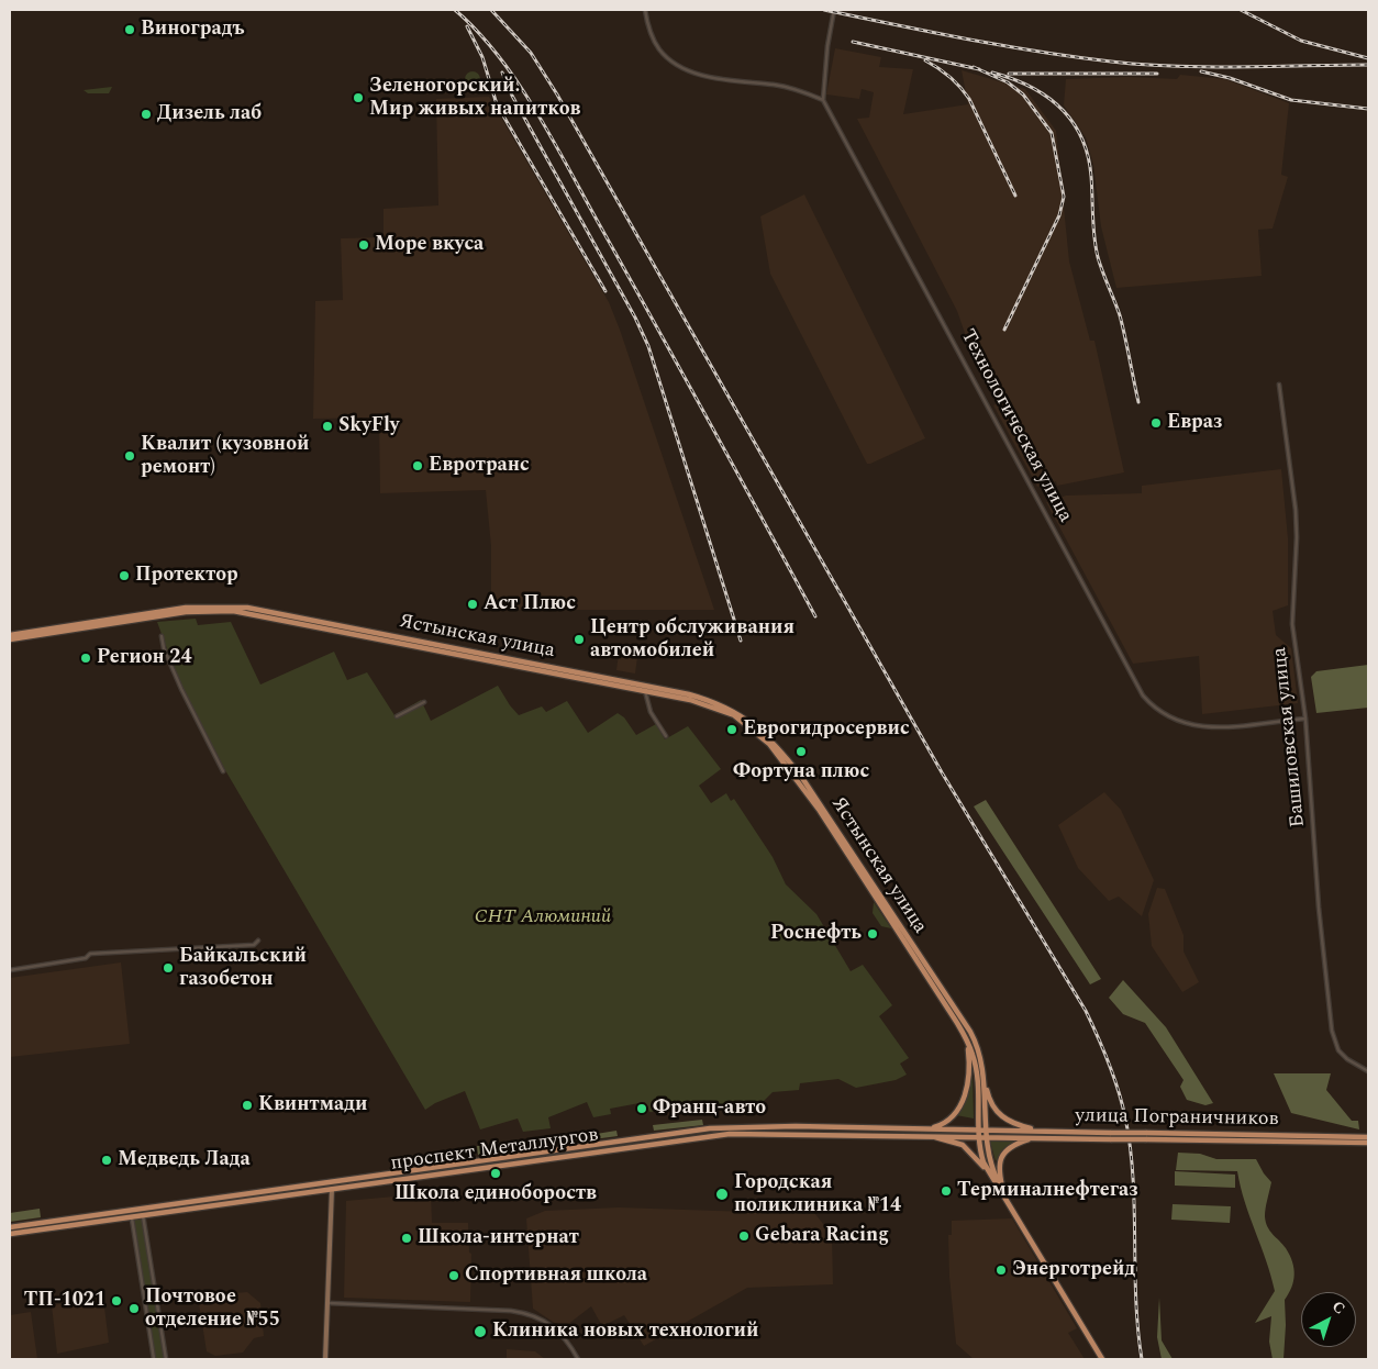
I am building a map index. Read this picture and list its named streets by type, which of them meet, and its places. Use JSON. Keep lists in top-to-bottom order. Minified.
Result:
{"streets":{"main road":["Ястынская улица","улица Пограничников","проспект Металлургов"],"street":["Технологическая улица","Башиловская улица"]},"crossings":[["Технологическая улица","Башиловская улица"],["Ястынская улица","улица Пограничников"],["Ястынская улица","проспект Металлургов"],["улица Пограничников","проспект Металлургов"]],"parks":["СНТ Алюминий"],"places":["Виноградъ","Зеленогорский. Мир живых напитков","Дизель лаб","Море вкуса","Евраз","SkyFly","Квалит (кузовной ремонт)","Евротранс","Протектор","Аст Плюс","Центр обслуживания автомобилей","Регион 24","Еврогидросервис","Фортуна плюс","Роснефть","Байкальский газобетон","Квинтмади","Франц-авто","Медведь Лада","Школа единобороств","Терминалнефтегаз","Городская поликлиника №14","Gebara Racing","Школа-интернат","Энерготрейд","Спортивная школа","ТП-1021","Почтовое отделение №55","Клиника новых технологий"],"north":"top right"}
